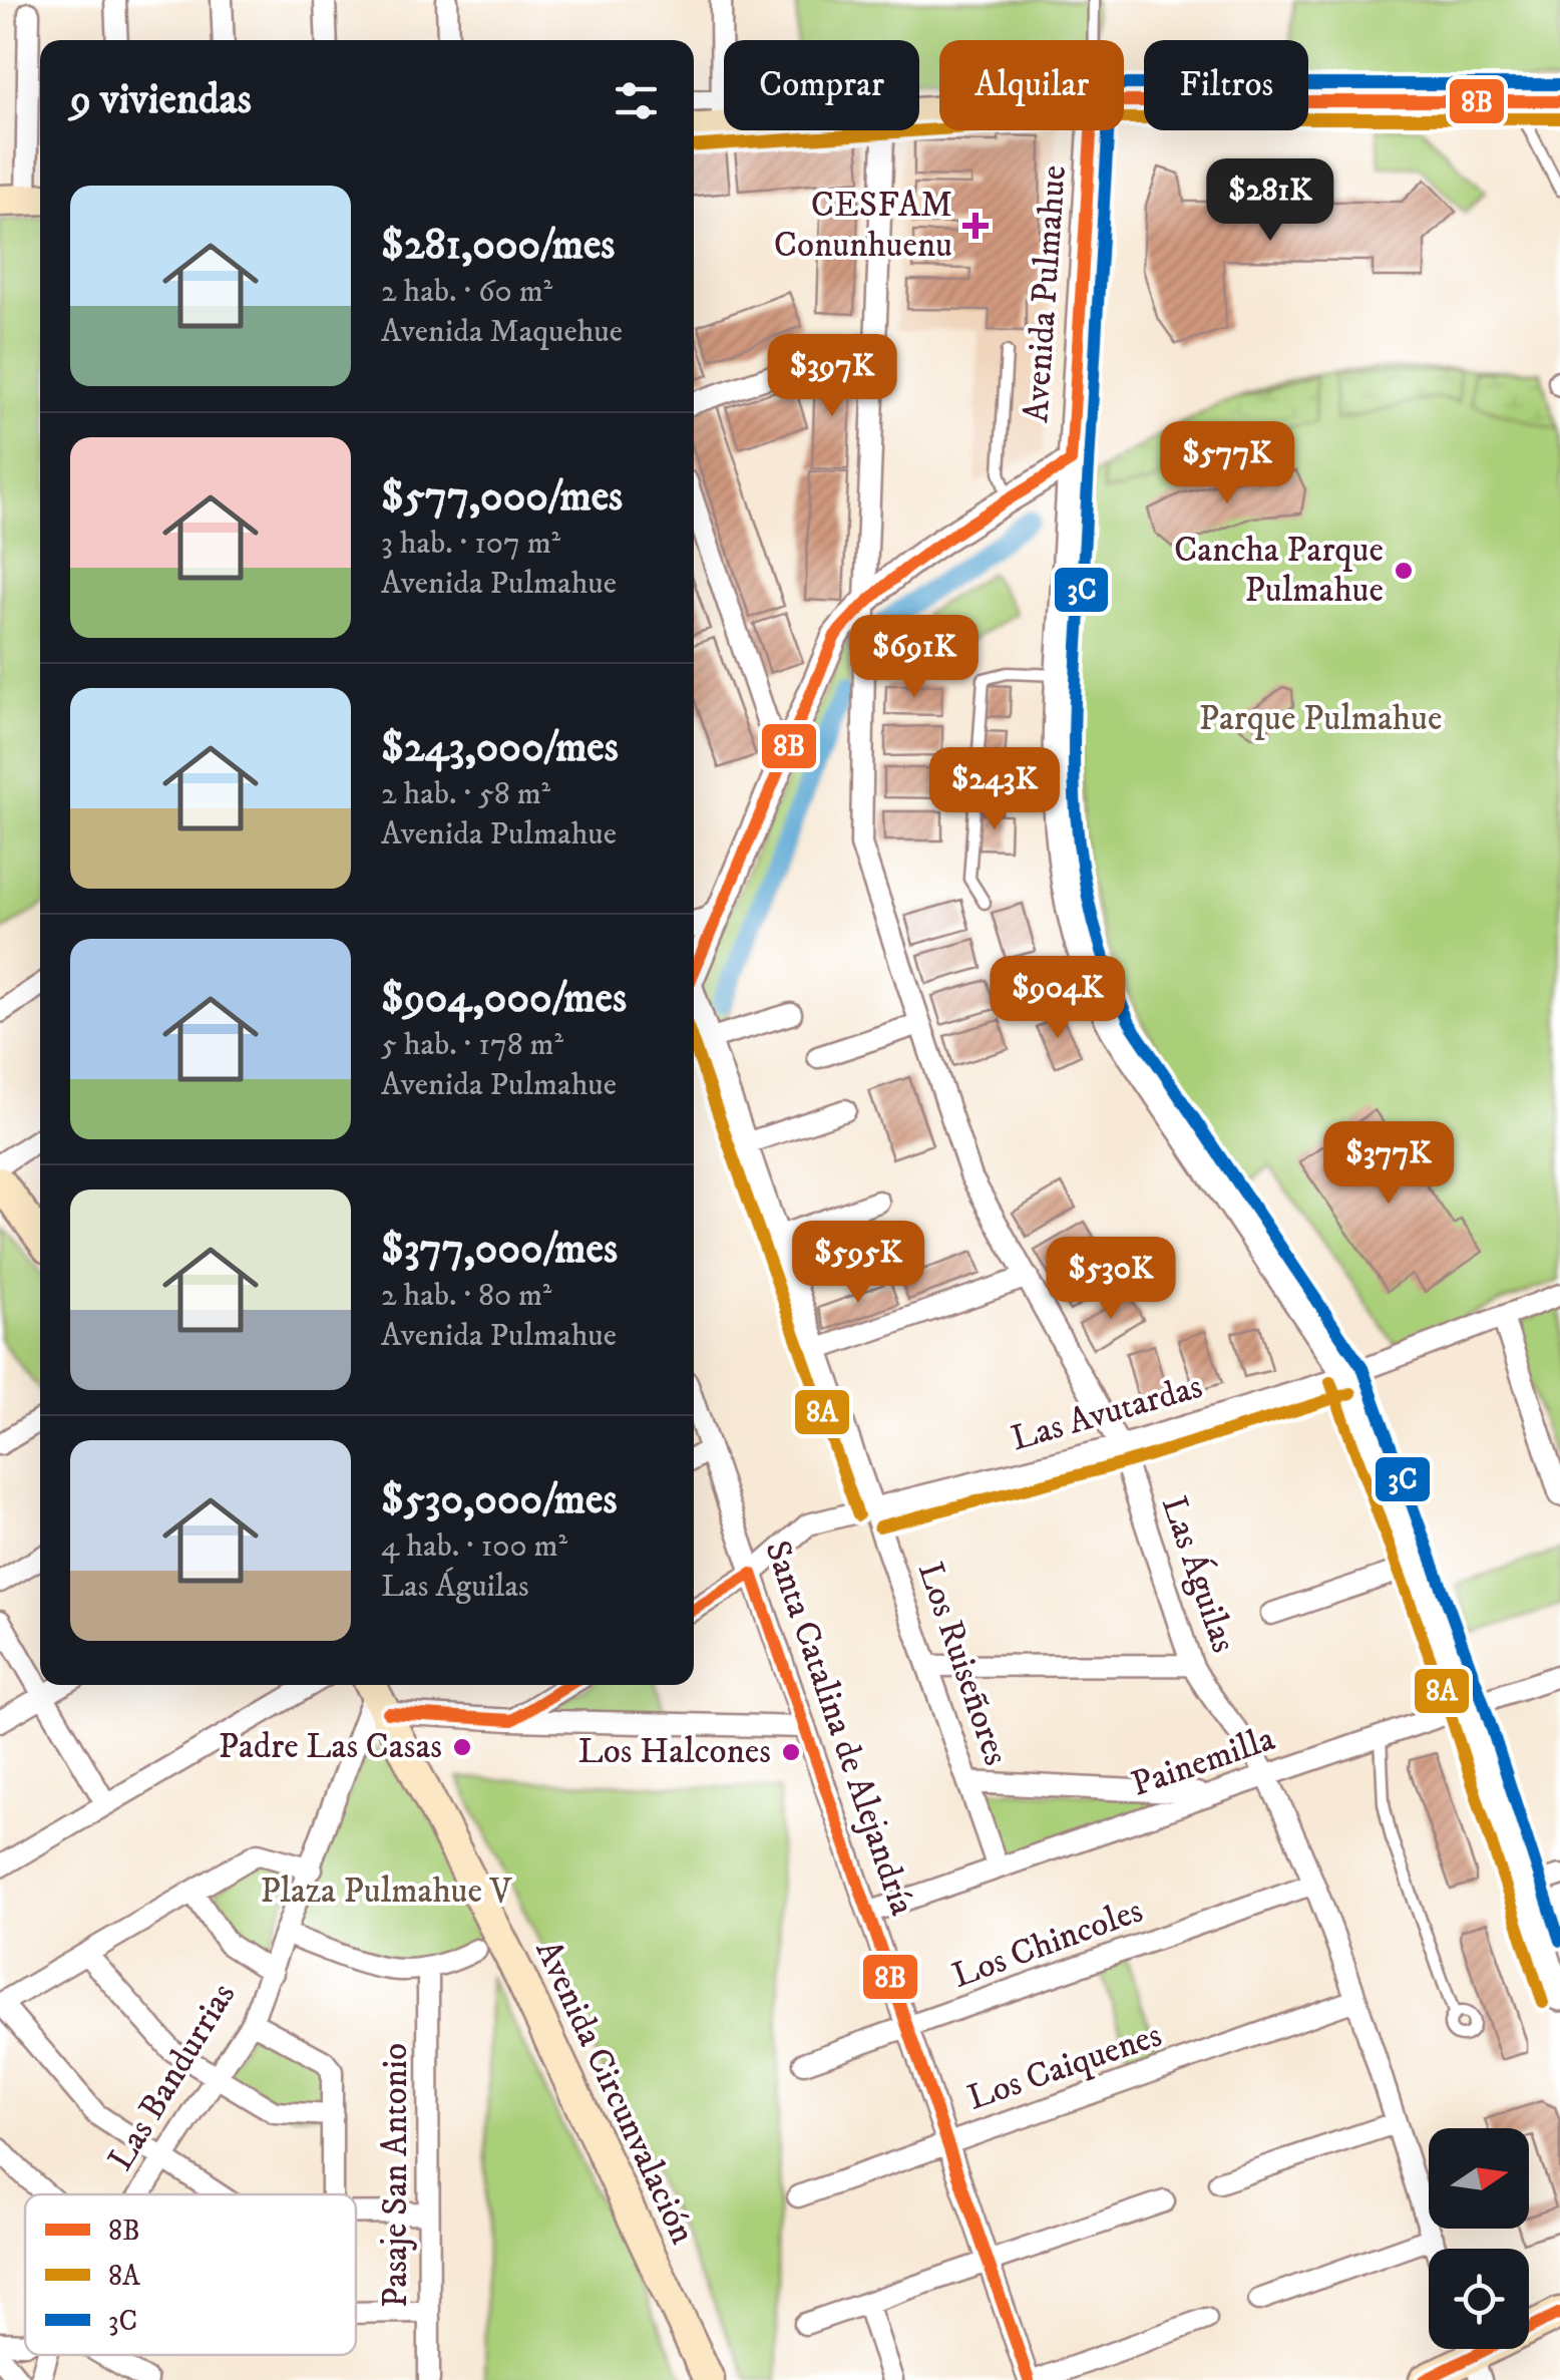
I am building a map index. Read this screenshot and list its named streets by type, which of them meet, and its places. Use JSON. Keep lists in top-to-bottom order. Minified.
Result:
{"streets":{"main road":["Avenida Circunvalación"],"street":["Avenida Pulmahue","Las Avutardas","Las Águilas","Los Ruiseñores","Santa Catalina de Alejandría","Painemilla","Los Chincoles","Los Caiquenes","Las Bandurrias","Pasaje San Antonio"]},"crossings":[["Avenida Pulmahue","Las Avutardas"],["Avenida Pulmahue","Painemilla"],["Las Avutardas","Las Águilas"],["Las Avutardas","Los Ruiseñores"],["Las Avutardas","Santa Catalina de Alejandría"],["Las Águilas","Painemilla"],["Las Águilas","Los Chincoles"],["Las Águilas","Los Caiquenes"],["Los Ruiseñores","Painemilla"],["Santa Catalina de Alejandría","Painemilla"],["Santa Catalina de Alejandría","Los Chincoles"],["Santa Catalina de Alejandría","Los Caiquenes"],["Las Bandurrias","Avenida Circunvalación"]],"parks":["Parque Pulmahue","Plaza Pulmahue V"],"places":{"health":["CESFAM Conunhuenu"],"other":["Cancha Parque Pulmahue","Padre Las Casas","Los Halcones"]},"lines":["transit line 3C","transit line 8B","transit line 8A"],"legend":["8B","8A","3C"],"north":"right","page":{"chip":["Comprar","Alquilar","Filtros"],"heading":"9 viviendas","price":["$281K","$397K","$577K","$691K","$243K","$904K","$377K","$595K","$530K"],"list":[{"name":"$281,000/mes","note":"2 hab. · 60 m² · Avenida Maquehue"},{"name":"$577,000/mes","note":"3 hab. · 107 m² · Avenida Pulmahue"},{"name":"$243,000/mes","note":"2 hab. · 58 m² · Avenida Pulmahue"},{"name":"$904,000/mes","note":"5 hab. · 178 m² · Avenida Pulmahue"},{"name":"$377,000/mes","note":"2 hab. · 80 m² · Avenida Pulmahue"},{"name":"$530,000/mes","note":"4 hab. · 100 m² · Las Águilas"}]}}
